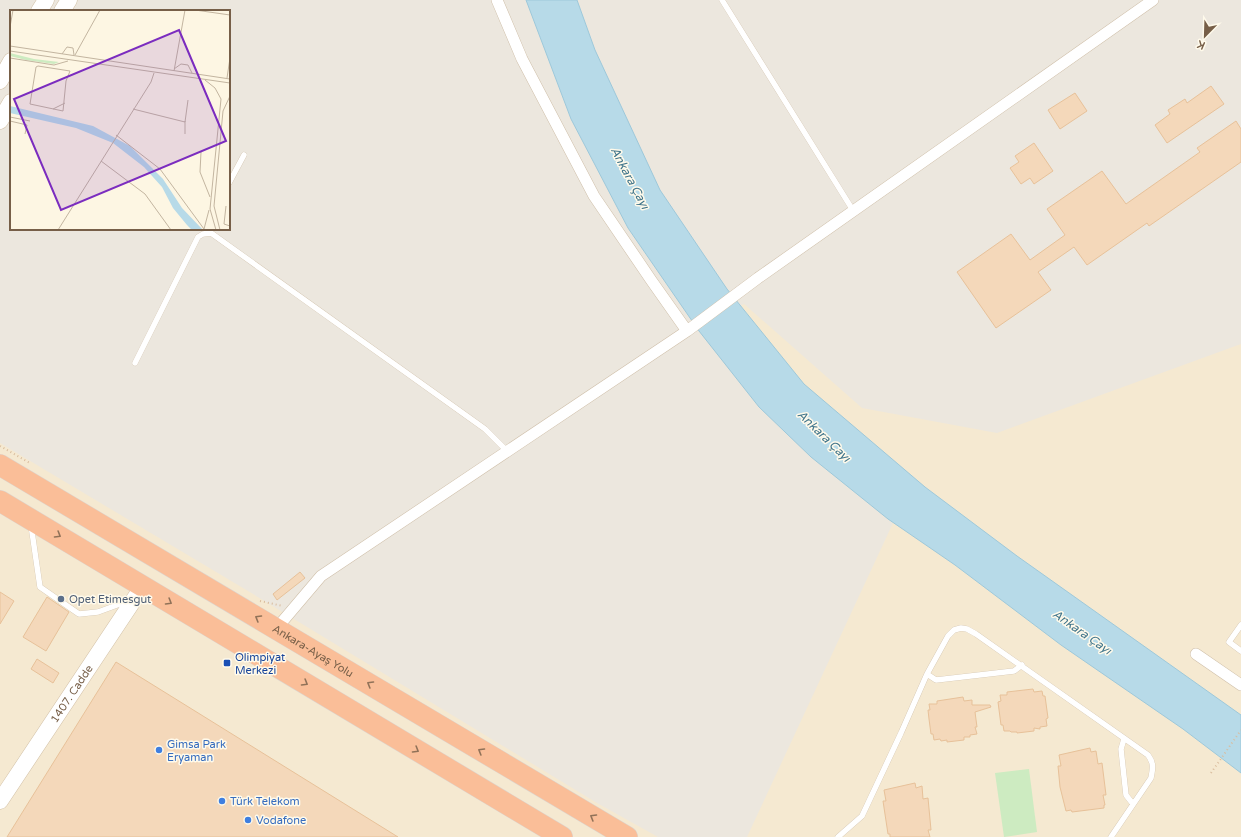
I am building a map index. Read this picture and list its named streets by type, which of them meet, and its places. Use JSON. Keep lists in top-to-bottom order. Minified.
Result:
{"streets":{"highway":["Ankara-Ayaş Yolu"],"street":["1407. Cadde"]},"water":["Ankara Çayı"],"places":{"other":["Opet Etimesgut","Gimsa Park Eryaman","Türk Telekom","Vodafone"],"transit":["Olimpiyat Merkezi"]},"north":"bottom left"}
